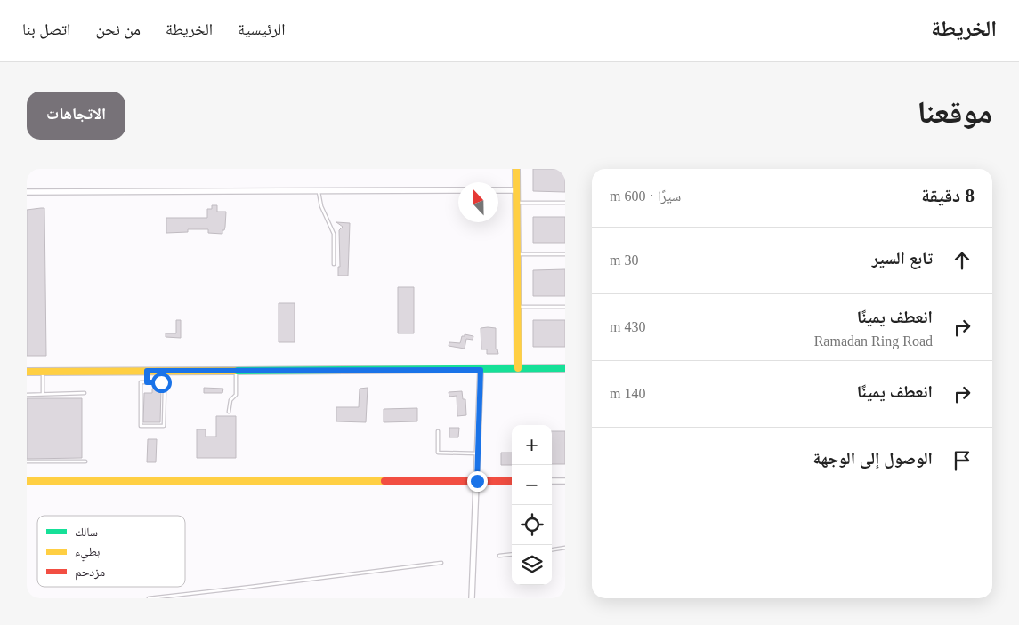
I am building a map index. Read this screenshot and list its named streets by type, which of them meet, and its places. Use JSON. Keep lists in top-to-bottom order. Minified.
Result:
{"legend":["سالك","بطيء","مزدحم"],"north":"top","page":{"header":"الخريطة","nav":["الرئيسية","الخريطة","من نحن","اتصل بنا"],"title":"موقعنا","buttons":"الاتجاهات","heading":["8 دقيقة","سيرًا · 600 m"],"list":[["تابع السير","30 m"],["انعطف يمينًا","Ramadan Ring Road","430 m"],["انعطف يمينًا","140 m"],"الوصول إلى الوجهة"],"map_buttons":["+","−"]}}
